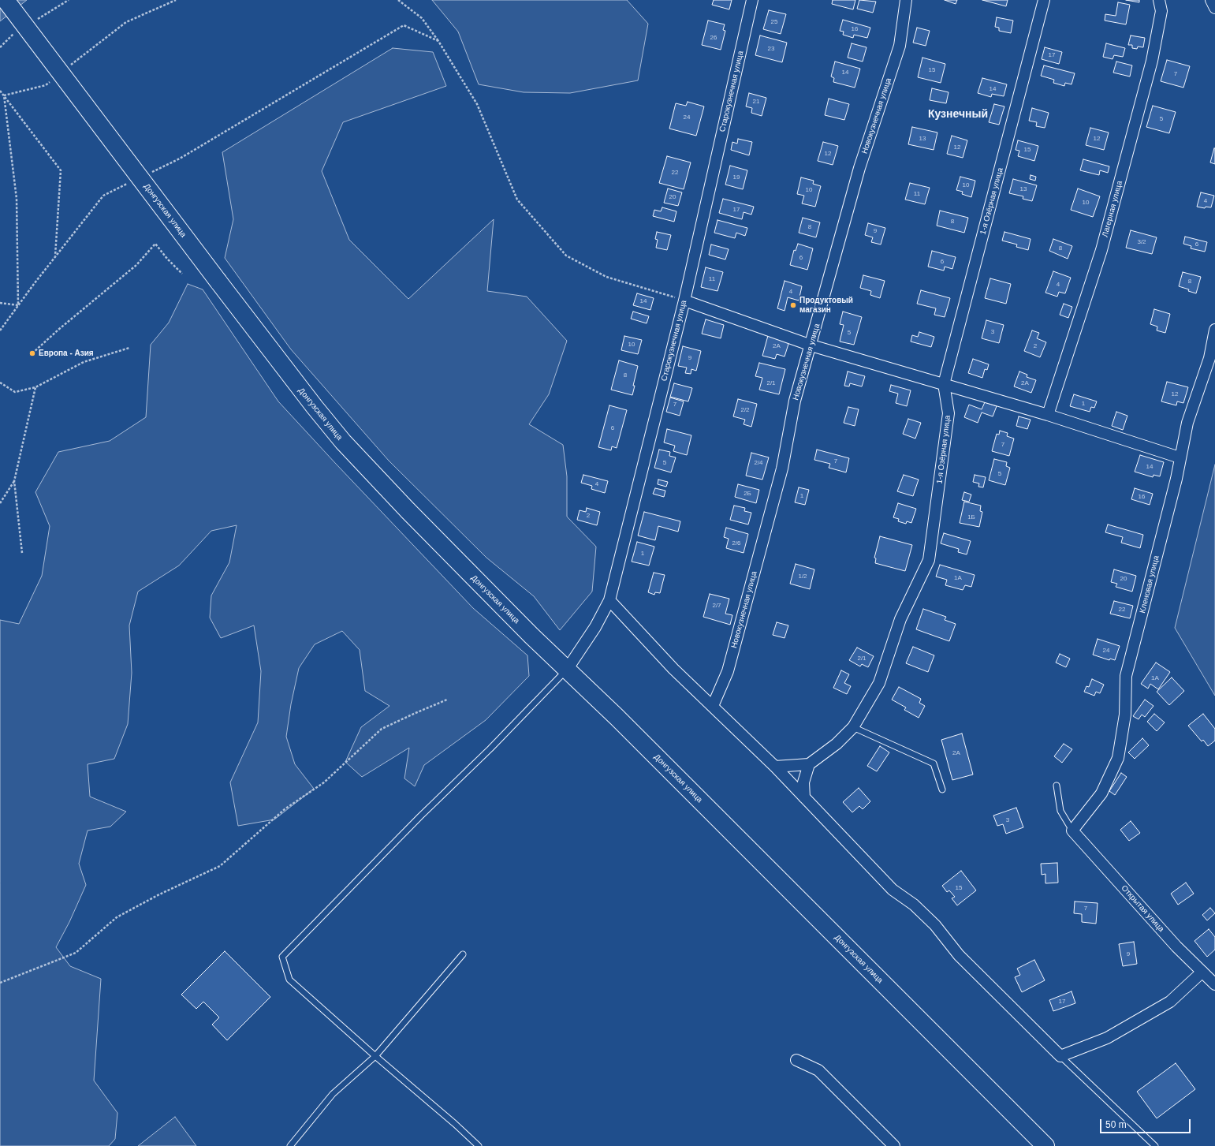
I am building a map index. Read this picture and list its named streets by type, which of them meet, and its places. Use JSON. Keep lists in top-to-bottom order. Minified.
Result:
{"streets":{"main road":["Донгузская улица"],"street":["Старокузнечная улица","Новокузнечная улица","1-я Озёрная улица","Лагерная улица","Кленовая улица","Открытая улица"]},"crossings":[["Старокузнечная улица","Донгузская улица"],["Кленовая улица","Открытая улица"]],"districts":["Кузнечный"],"places":["Продуктовый магазин","Европа - Азия"],"house_numbers":["25","16","26","23","17","15","14","7","14","21","24","5","13","12","12","15","12","22","19","10","13","10","11","20","4","10","17","8","8","9","3/2","6","8","6","6","11","8","4","4","14","3","5","10","2А","2","9","8","2/1","2А","12","1","7","2/2","6","7","7","5","2/4","14","5","4","2Б","1","16","2","1Б","2/6","1","1/2","1А","20","2/7","22","24","2/1","1А","2А","3","15","7","9","17"],"scale_bar":"50 m"}
